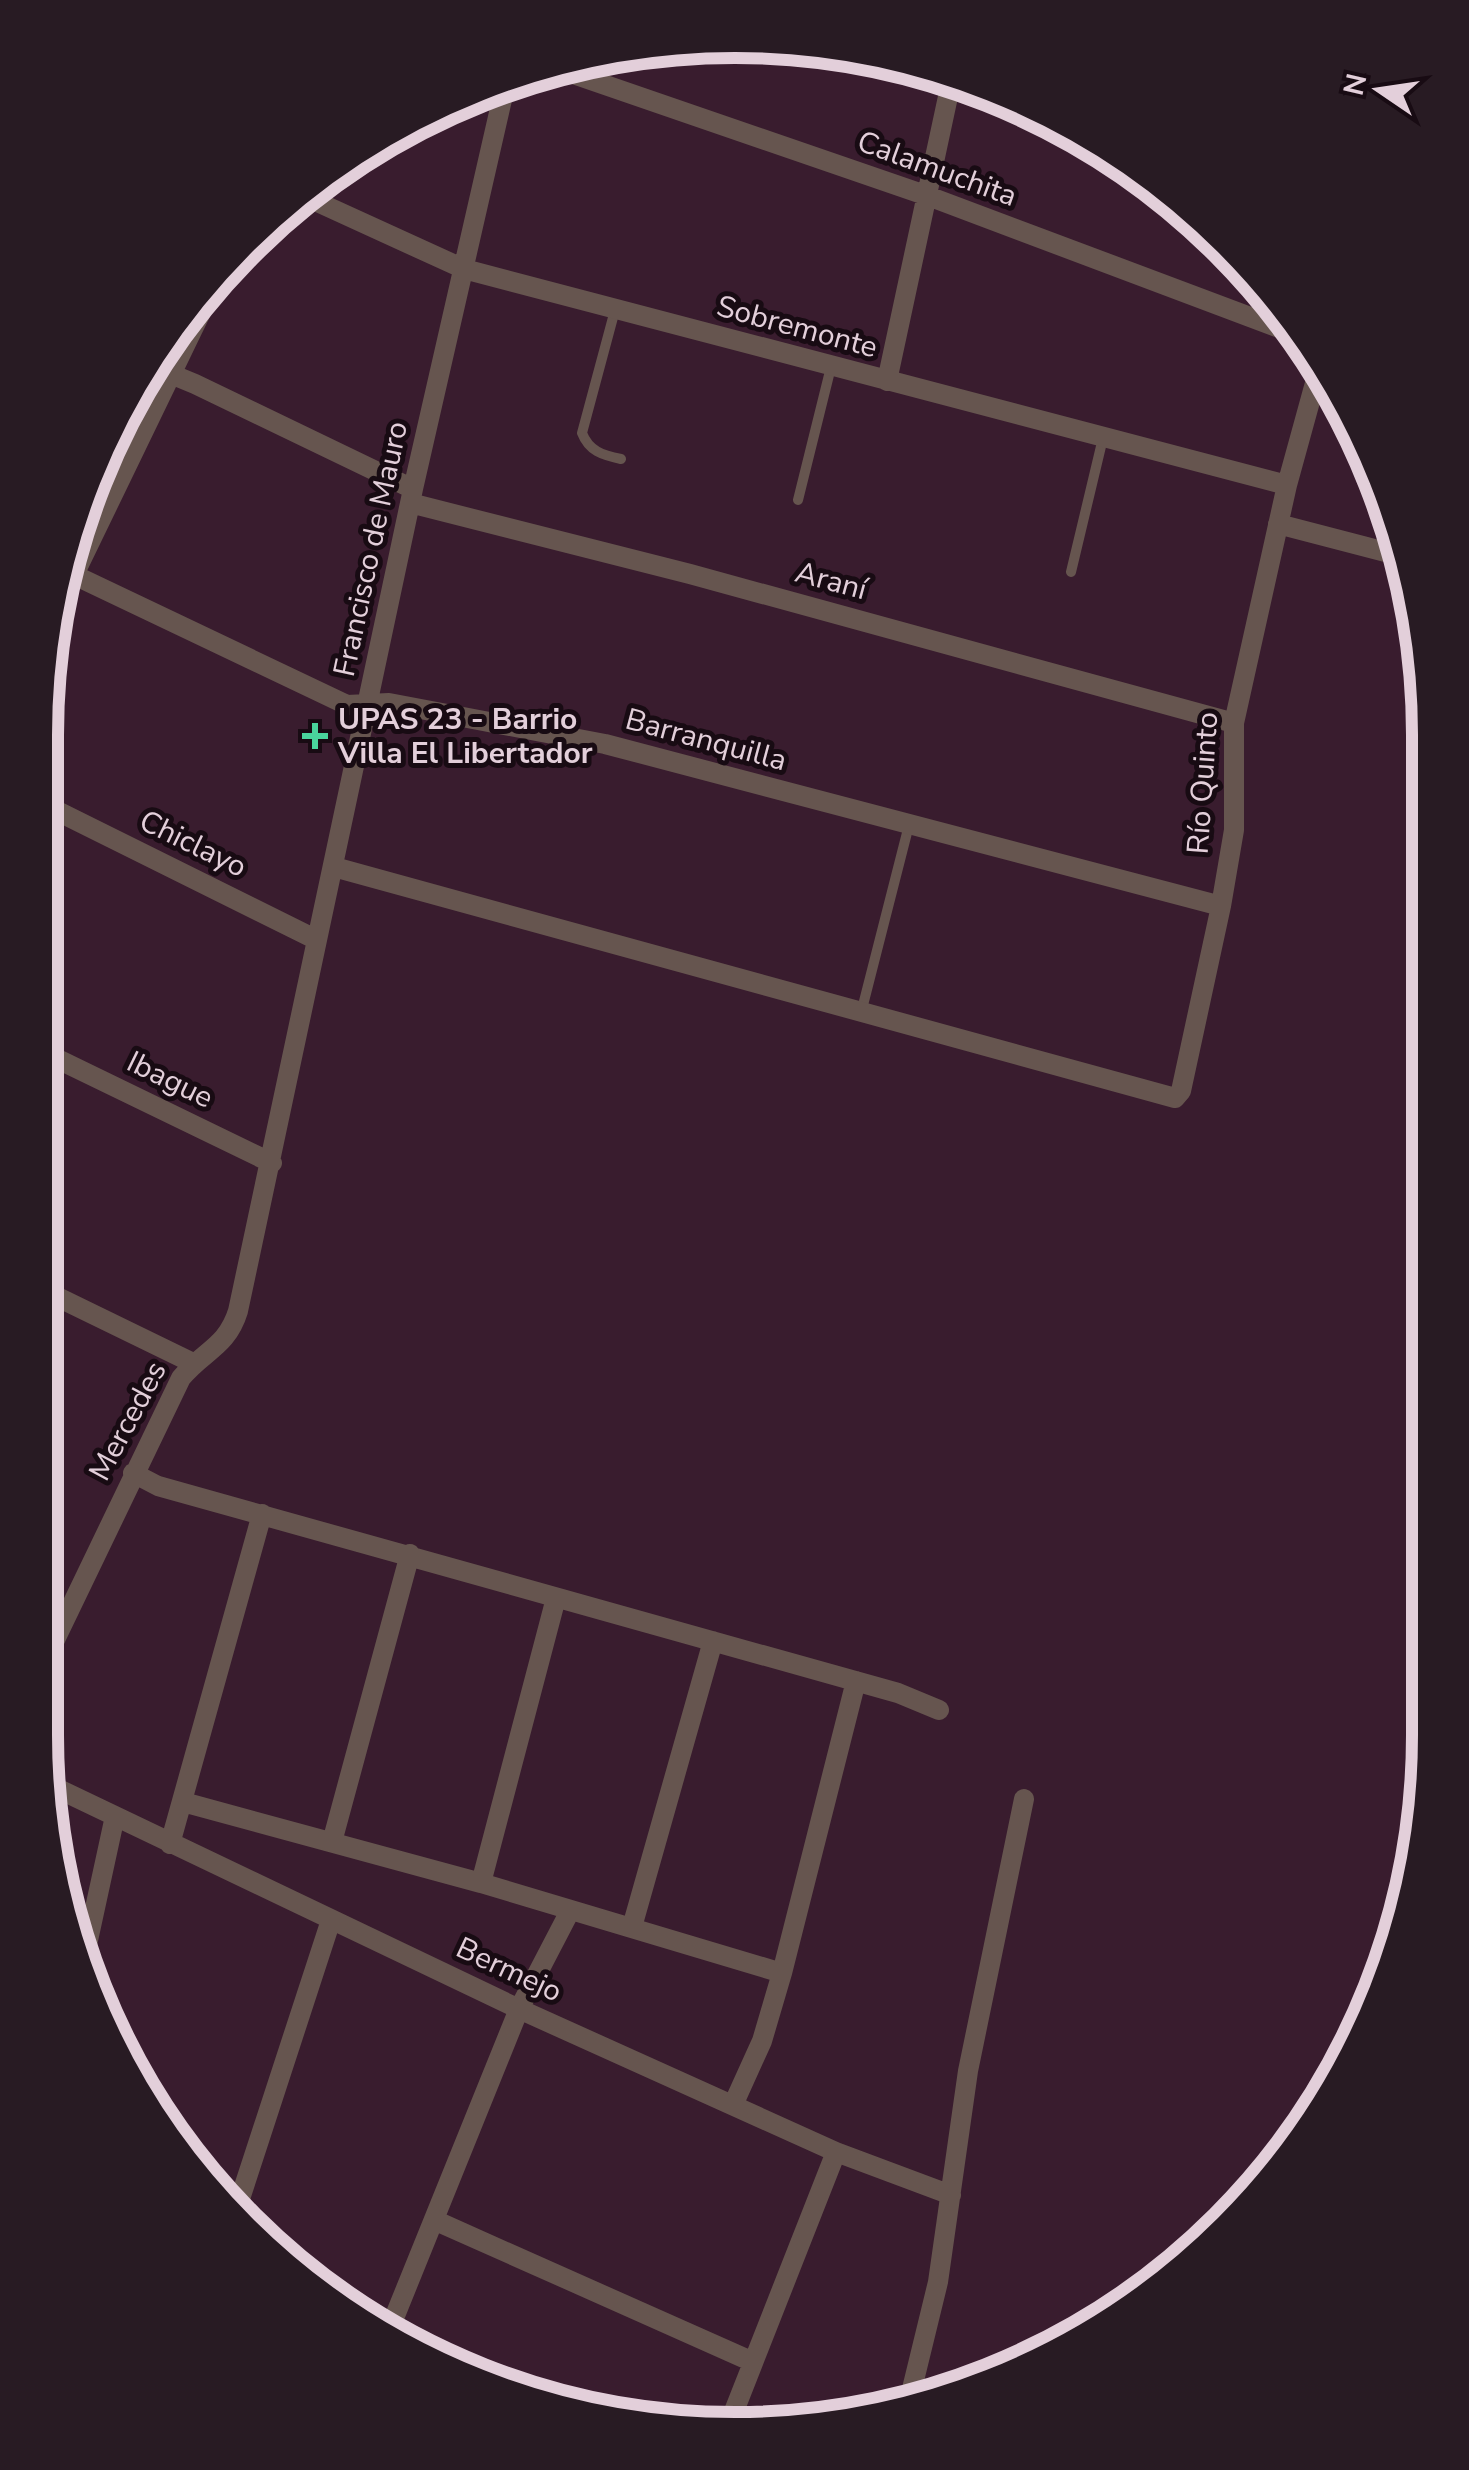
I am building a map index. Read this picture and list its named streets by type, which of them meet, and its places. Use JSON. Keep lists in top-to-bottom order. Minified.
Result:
{"streets":{"street":["Calamuchita","Sobremonte","Francisco de Mauro","Araní","Barranquilla","Río Quinto","Chiclayo","Ibague","Mercedes","Bermejo"]},"crossings":[["Sobremonte","Francisco de Mauro"],["Sobremonte","Río Quinto"],["Francisco de Mauro","Araní"],["Francisco de Mauro","Barranquilla"],["Francisco de Mauro","Chiclayo"],["Francisco de Mauro","Ibague"],["Francisco de Mauro","Mercedes"],["Araní","Río Quinto"],["Barranquilla","Río Quinto"]],"places":{"health":["UPAS 23 - Barrio Villa El Libertador"]},"north":"left"}
